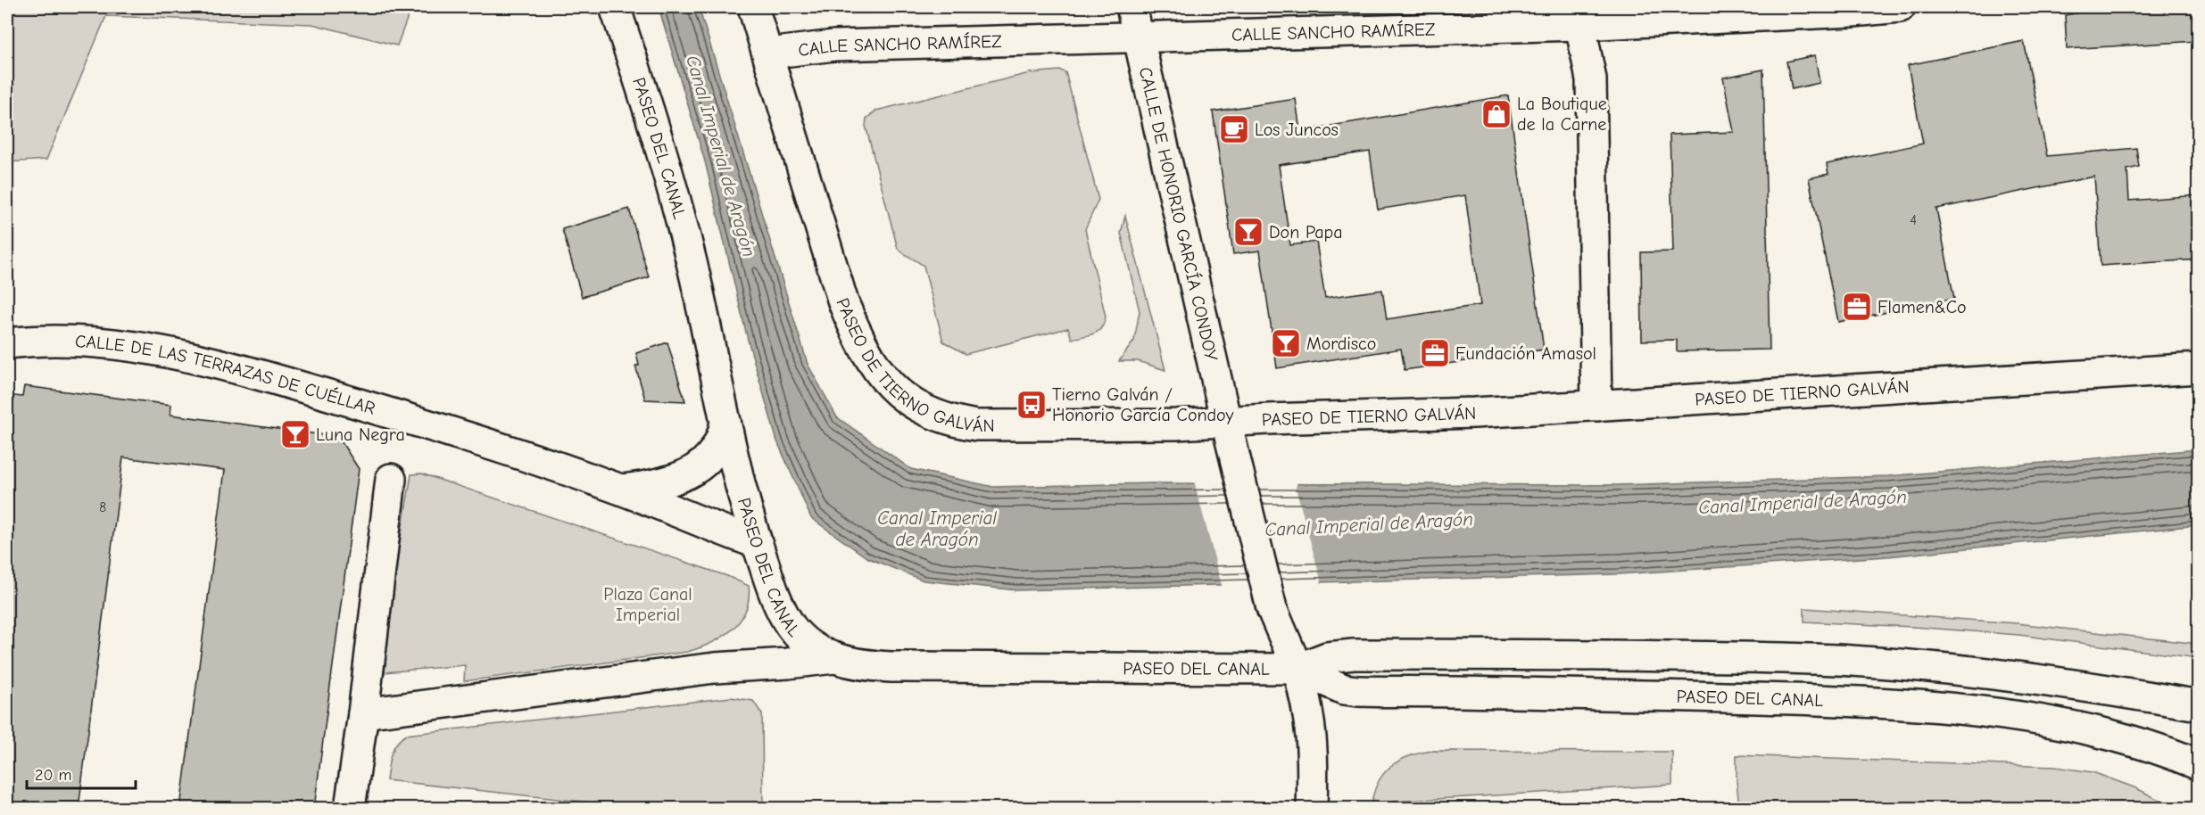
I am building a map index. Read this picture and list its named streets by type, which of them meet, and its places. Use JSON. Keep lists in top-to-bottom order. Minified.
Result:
{"streets":{"street":["CALLE SANCHO RAMÍREZ","PASEO DEL CANAL","CALLE DE HONORIO GARCÍA CONDOY","PASEO DE TIERNO GALVÁN","CALLE DE LAS TERRAZAS DE CUÉLLAR"]},"crossings":[["CALLE SANCHO RAMÍREZ","CALLE DE HONORIO GARCÍA CONDOY"],["CALLE SANCHO RAMÍREZ","PASEO DE TIERNO GALVÁN"],["PASEO DEL CANAL","CALLE DE HONORIO GARCÍA CONDOY"],["PASEO DEL CANAL","CALLE DE LAS TERRAZAS DE CUÉLLAR"],["CALLE DE HONORIO GARCÍA CONDOY","PASEO DE TIERNO GALVÁN"]],"water":["Canal Imperial de Aragón"],"parks":["Plaza Canal Imperial"],"places":{"shop":["La Boutique de la Carne"],"cafe":["Los Juncos"],"bar":["Don Papa","Mordisco","Luna Negra"],"office":["Flamen&Co","Fundación Amasol"],"bus stop":["Tierno Galván / Honorio García Condoy"]},"house_numbers":["4","8"],"scale_bar":"20 m"}
